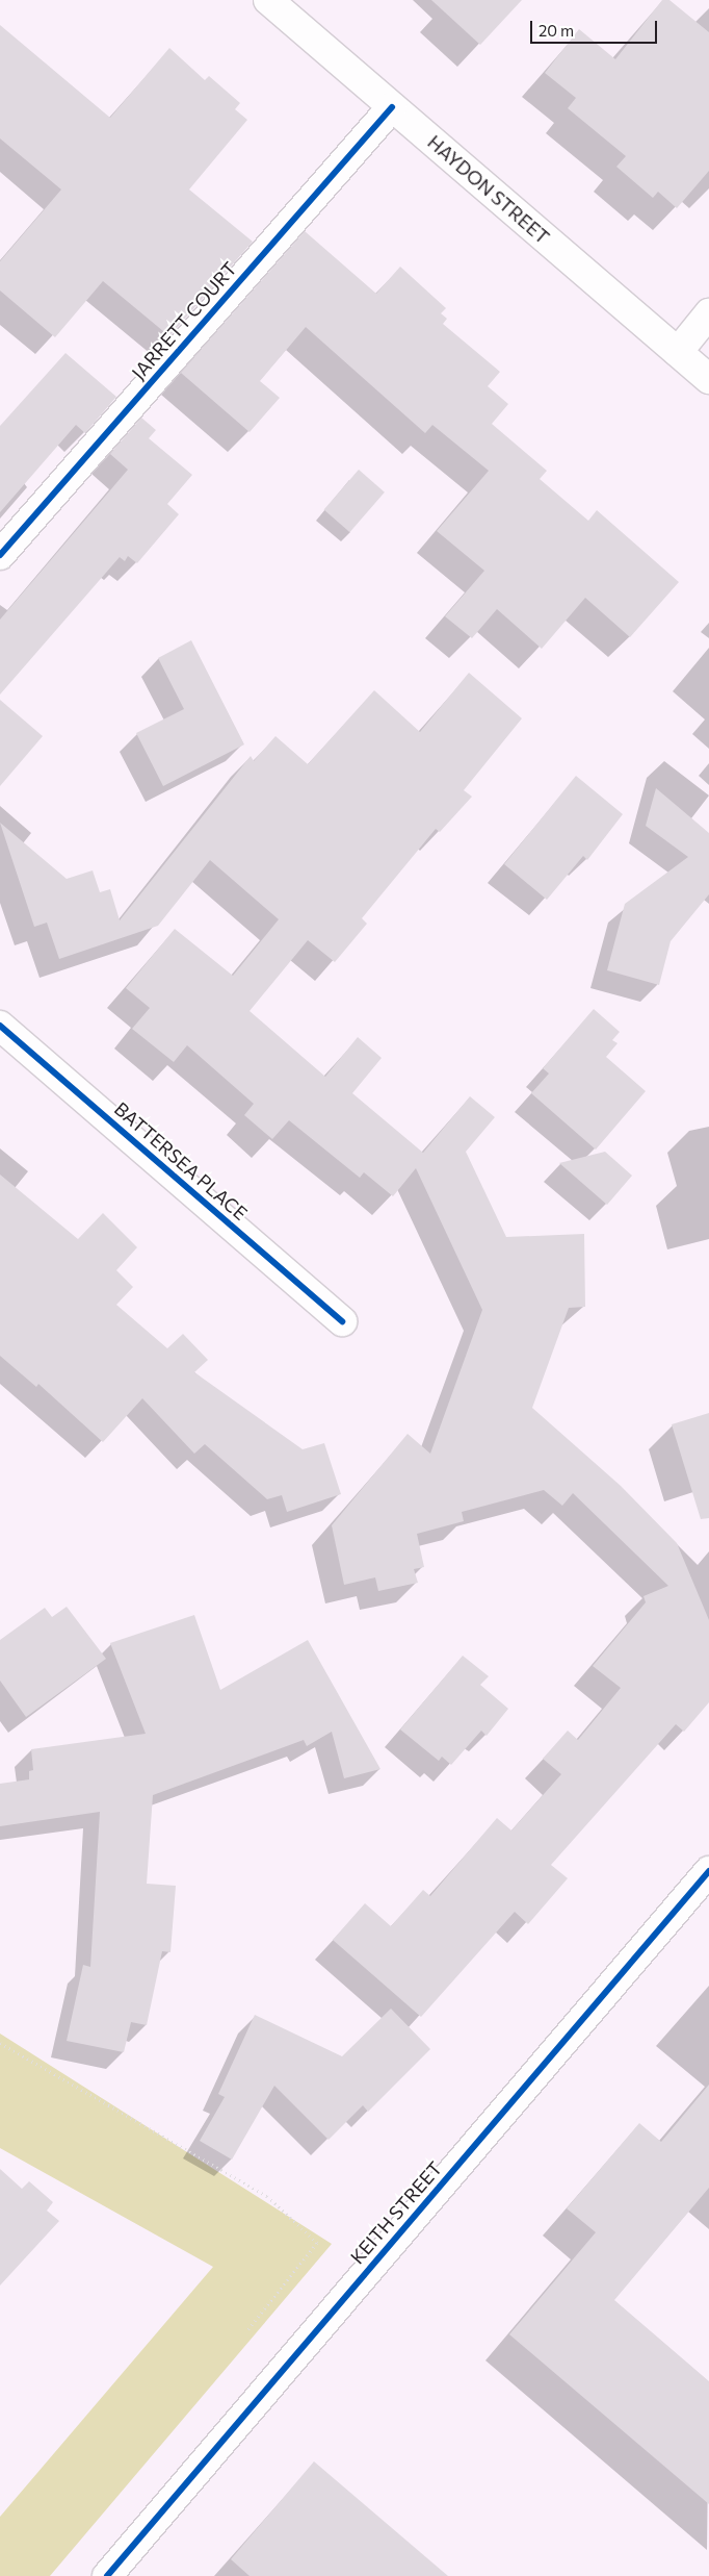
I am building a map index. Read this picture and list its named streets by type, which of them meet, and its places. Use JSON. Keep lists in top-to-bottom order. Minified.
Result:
{"streets":{"street":["HAYDON STREET","JARRETT COURT","BATTERSEA PLACE","KEITH STREET"]},"crossings":[["HAYDON STREET","JARRETT COURT"]],"scale_bar":"20 m"}
